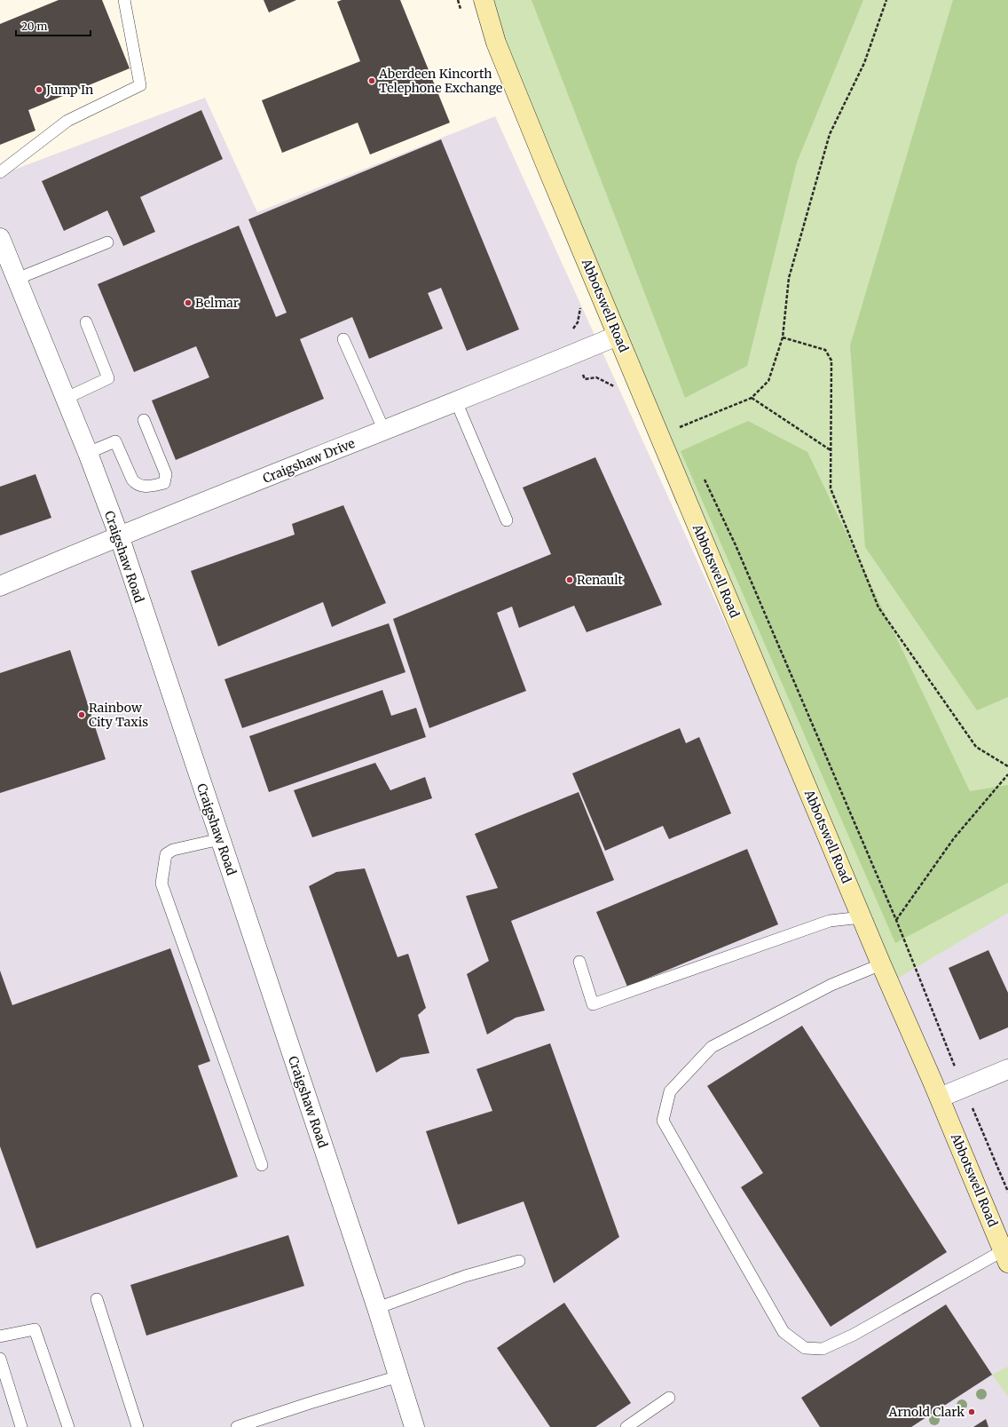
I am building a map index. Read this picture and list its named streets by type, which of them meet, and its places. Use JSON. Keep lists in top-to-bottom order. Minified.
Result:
{"streets":{"street":["Abbotswell Road","Craigshaw Drive","Craigshaw Road"]},"crossings":[["Abbotswell Road","Craigshaw Drive"],["Craigshaw Drive","Craigshaw Road"]],"places":["Aberdeen Kincorth Telephone Exchange","Jump In","Belmar","Renault","Rainbow City Taxis","Arnold Clark"],"scale_bar":"20 m"}
